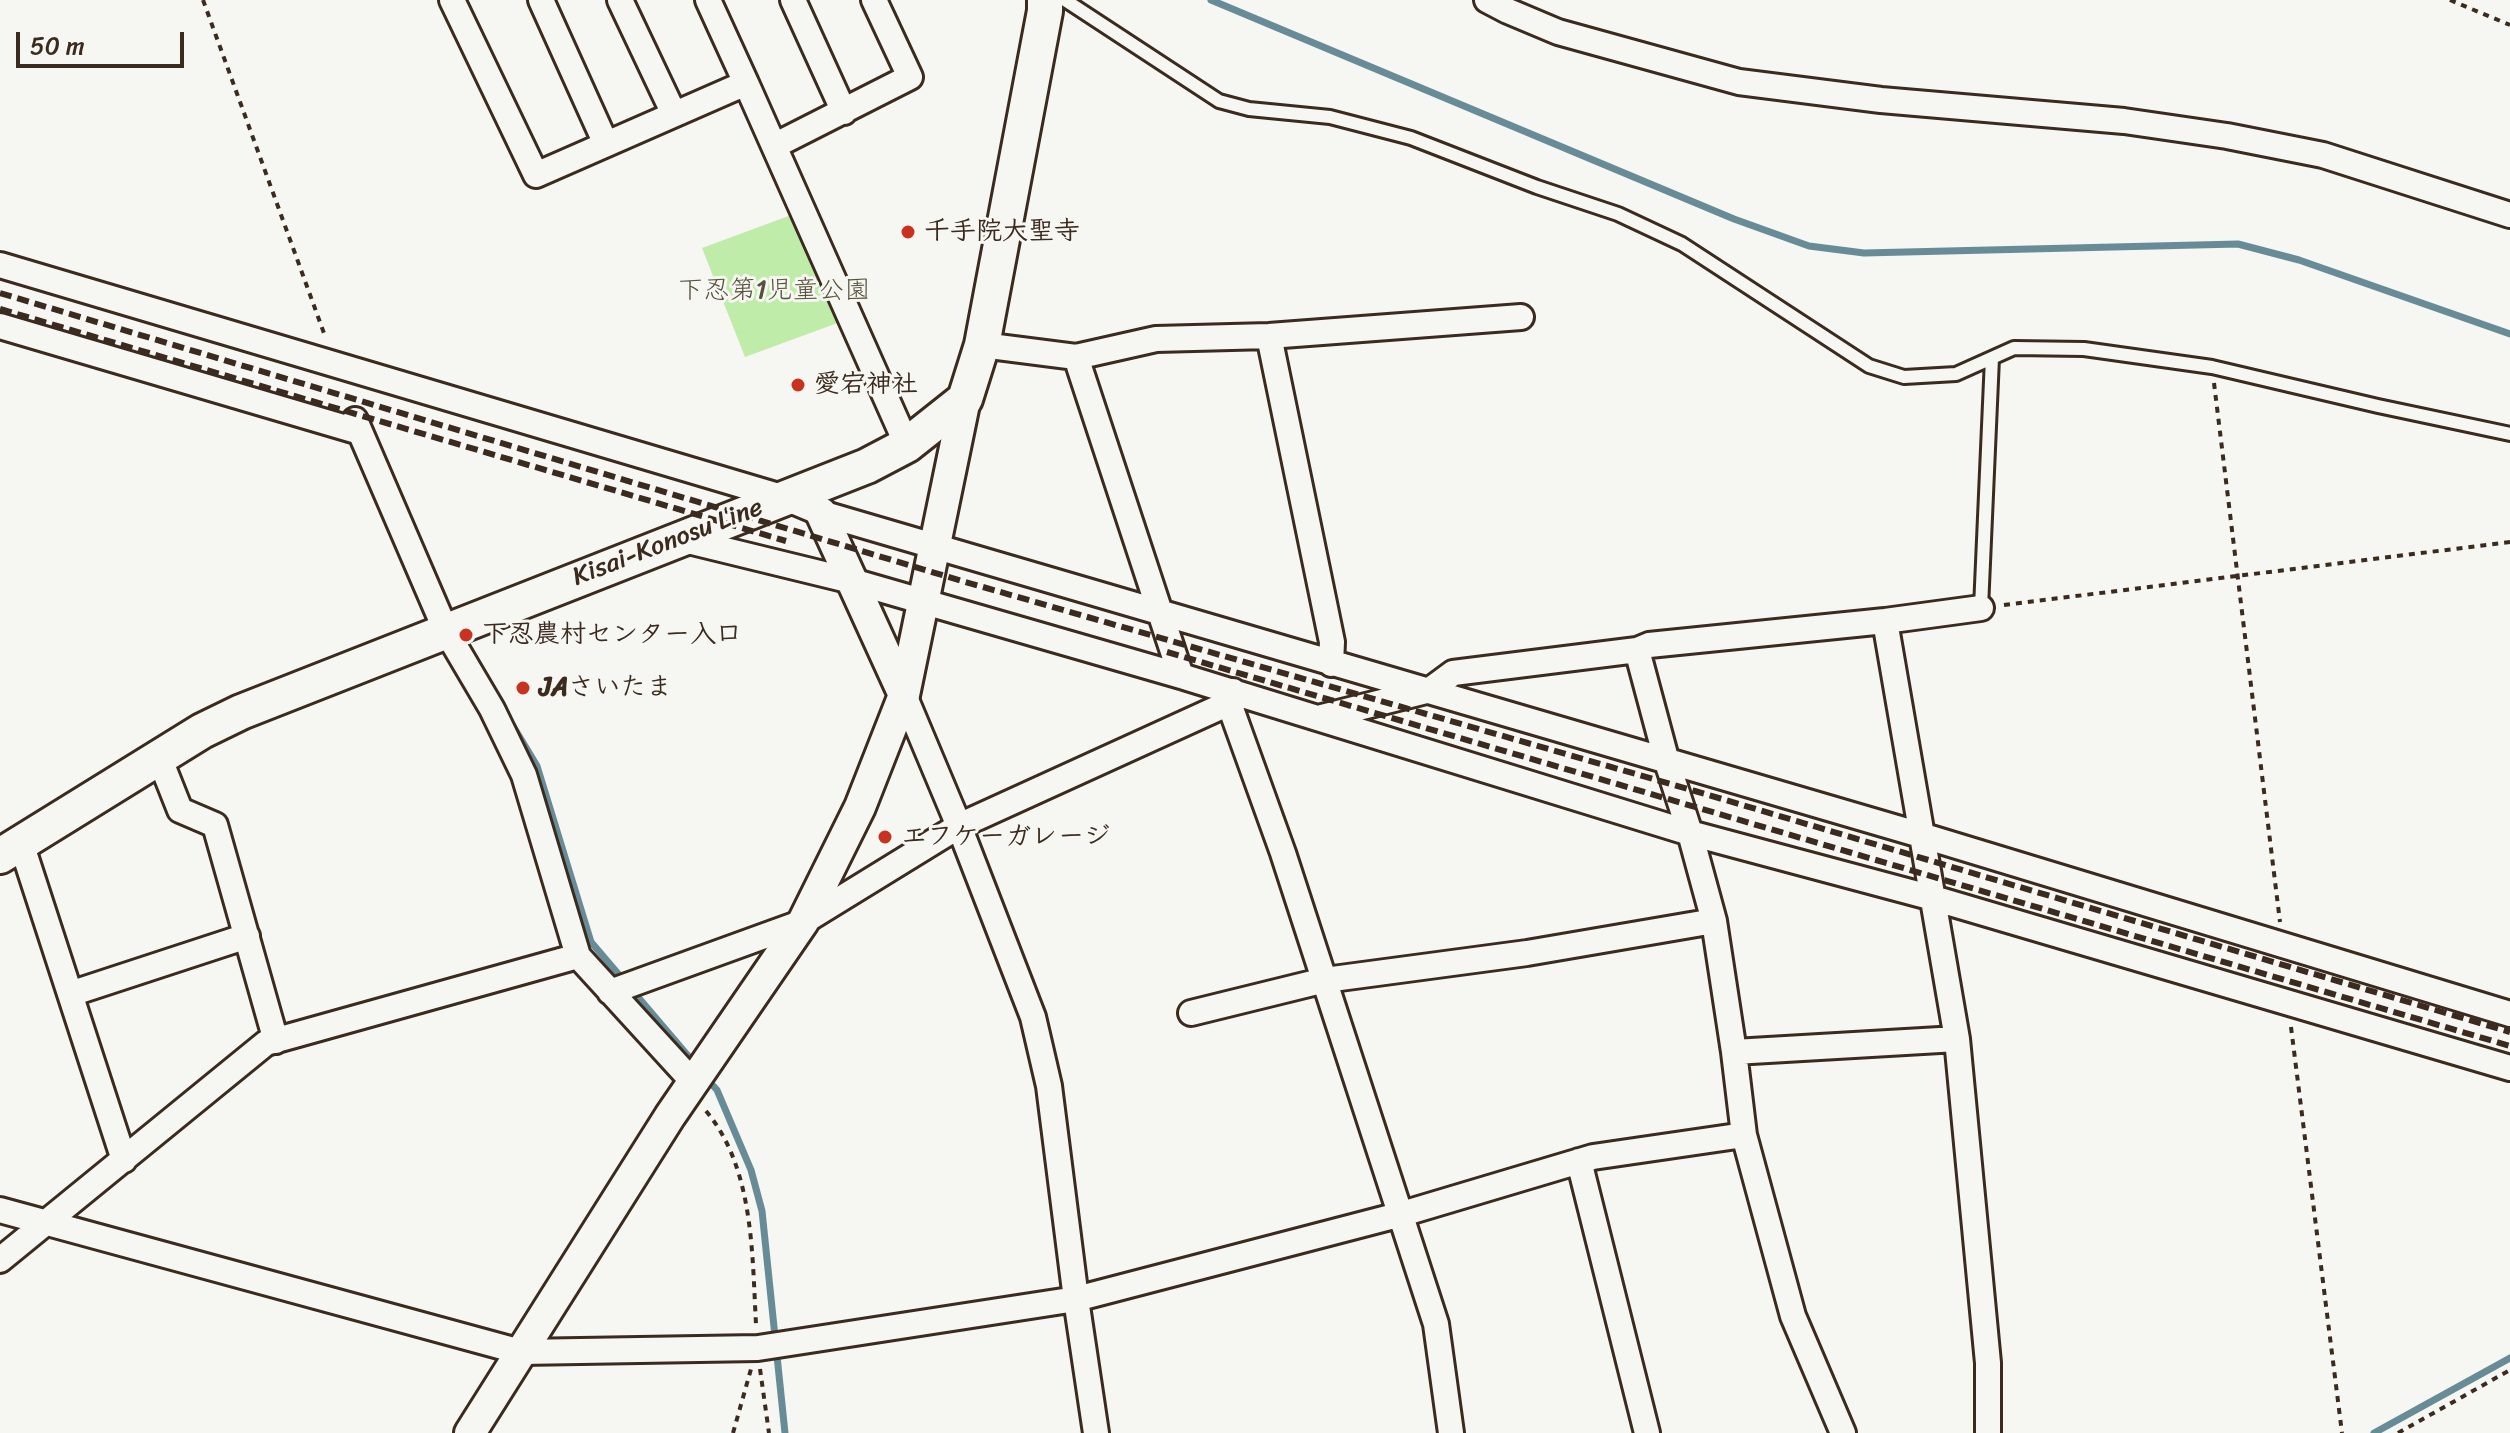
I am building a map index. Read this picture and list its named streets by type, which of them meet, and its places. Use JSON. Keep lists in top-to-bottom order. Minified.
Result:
{"streets":{"main road":["Kisai-Konosu Line"]},"parks":["下忍第1児童公園"],"places":["千手院大聖寺","愛宕神社","下忍農村センター入口","JAさいたま","エフケーガレージ"],"scale_bar":"50 m"}
